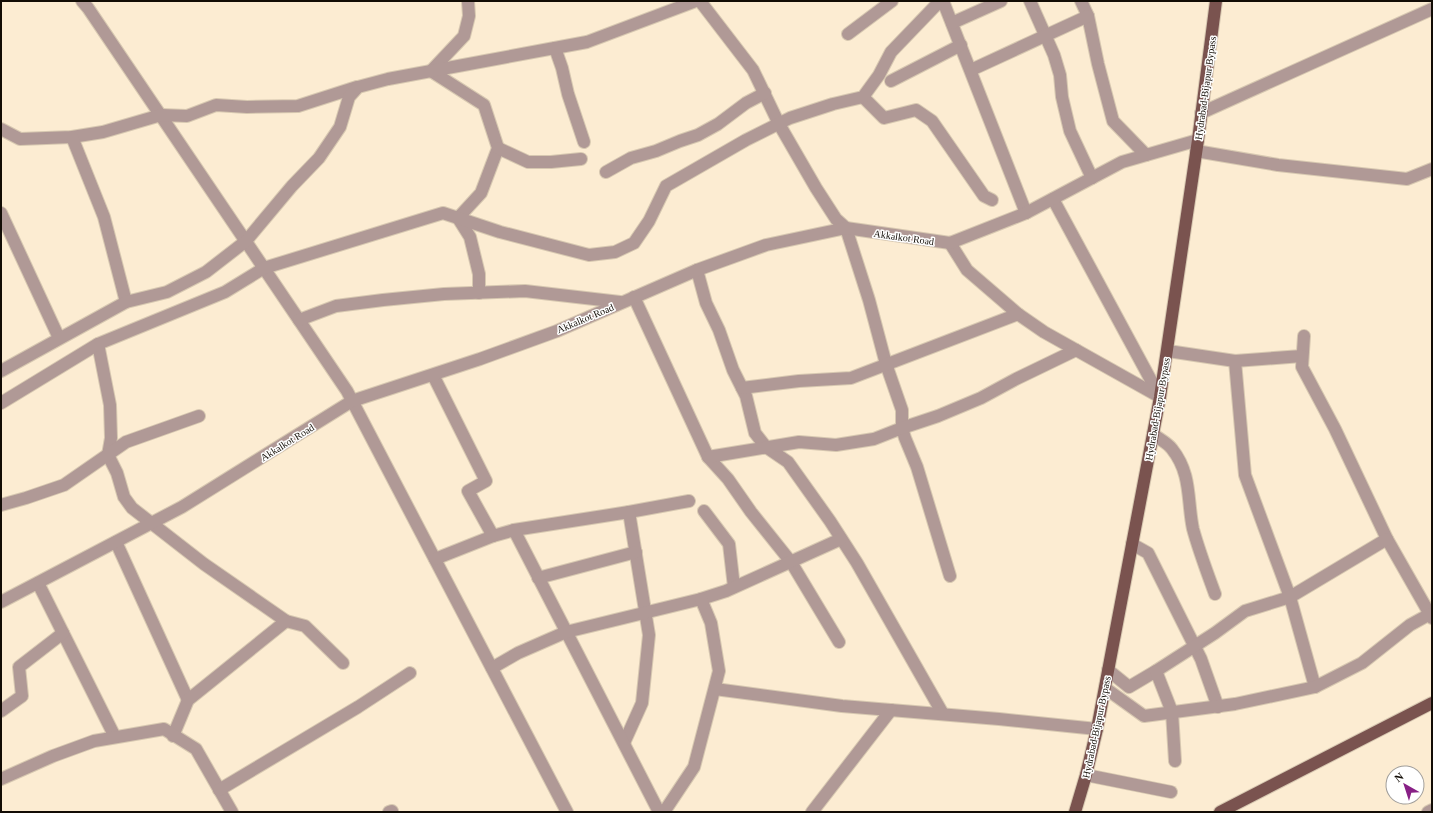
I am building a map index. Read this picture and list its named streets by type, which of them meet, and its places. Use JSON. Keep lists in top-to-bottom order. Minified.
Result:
{"streets":{"main road":["Hydrabad-Bijapur Bypass"],"street":["Akkalkot Road"]},"north":"top left"}
